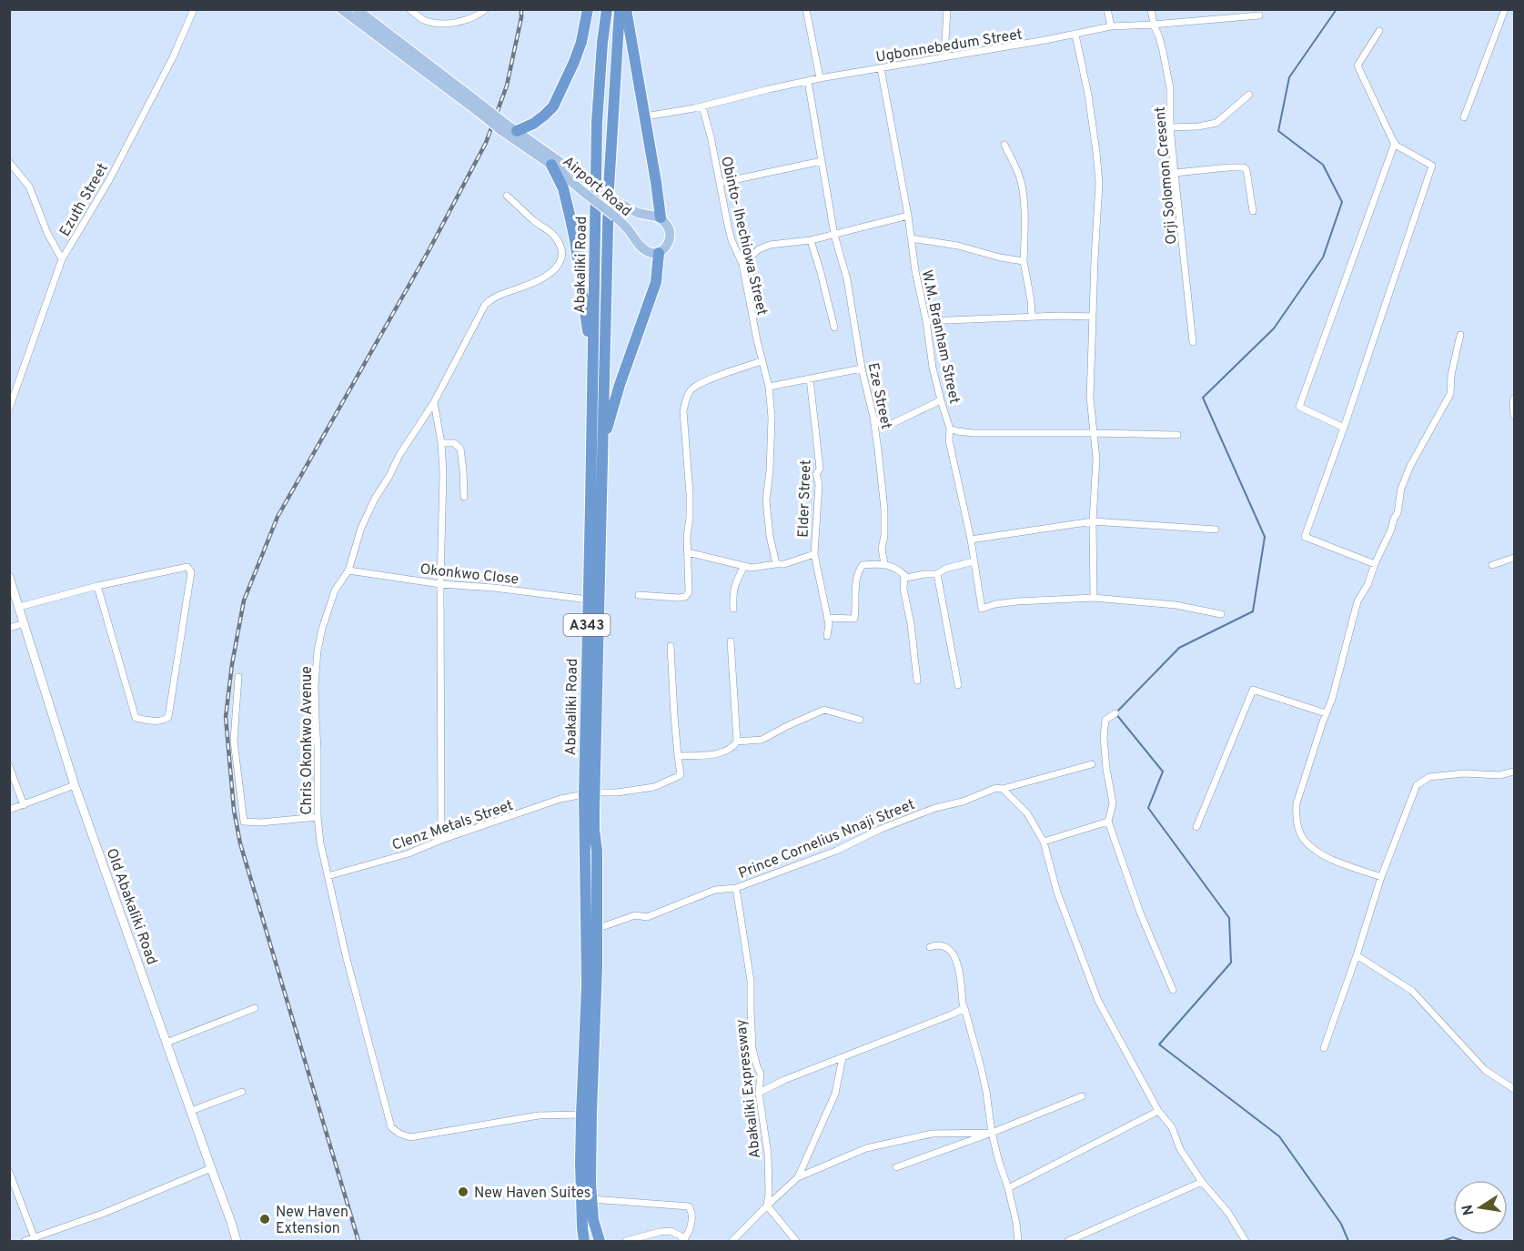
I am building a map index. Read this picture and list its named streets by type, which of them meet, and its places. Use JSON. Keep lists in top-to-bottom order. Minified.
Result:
{"streets":{"highway":["Abakaliki Road","A343"],"main road":["Airport Road","Old Abakaliki Road"],"street":["Ugbonnebedum Street","Orji Solomon Cresent","Ezuth Street","Obinto- Ihechiowa Street","W.M. Branham Street","Eze Street","Elder Street","Okonkwo Close","Chris Okonkwo Avenue","Clenz Metals Street","Prince Cornelius Nnaji Street","Abakaliki Expressway"]},"crossings":[["Ugbonnebedum Street","Orji Solomon Cresent"],["Ugbonnebedum Street","Obinto- Ihechiowa Street"],["Ugbonnebedum Street","W.M. Branham Street"],["Ugbonnebedum Street","Eze Street"],["Abakaliki Road","Okonkwo Close"],["Abakaliki Road","Chris Okonkwo Avenue"],["Abakaliki Road","Clenz Metals Street"],["Abakaliki Road","Prince Cornelius Nnaji Street"],["Okonkwo Close","Chris Okonkwo Avenue"],["Chris Okonkwo Avenue","Clenz Metals Street"],["Prince Cornelius Nnaji Street","Abakaliki Expressway"]],"places":["New Haven Suites","New Haven Extension"],"north":"left"}
